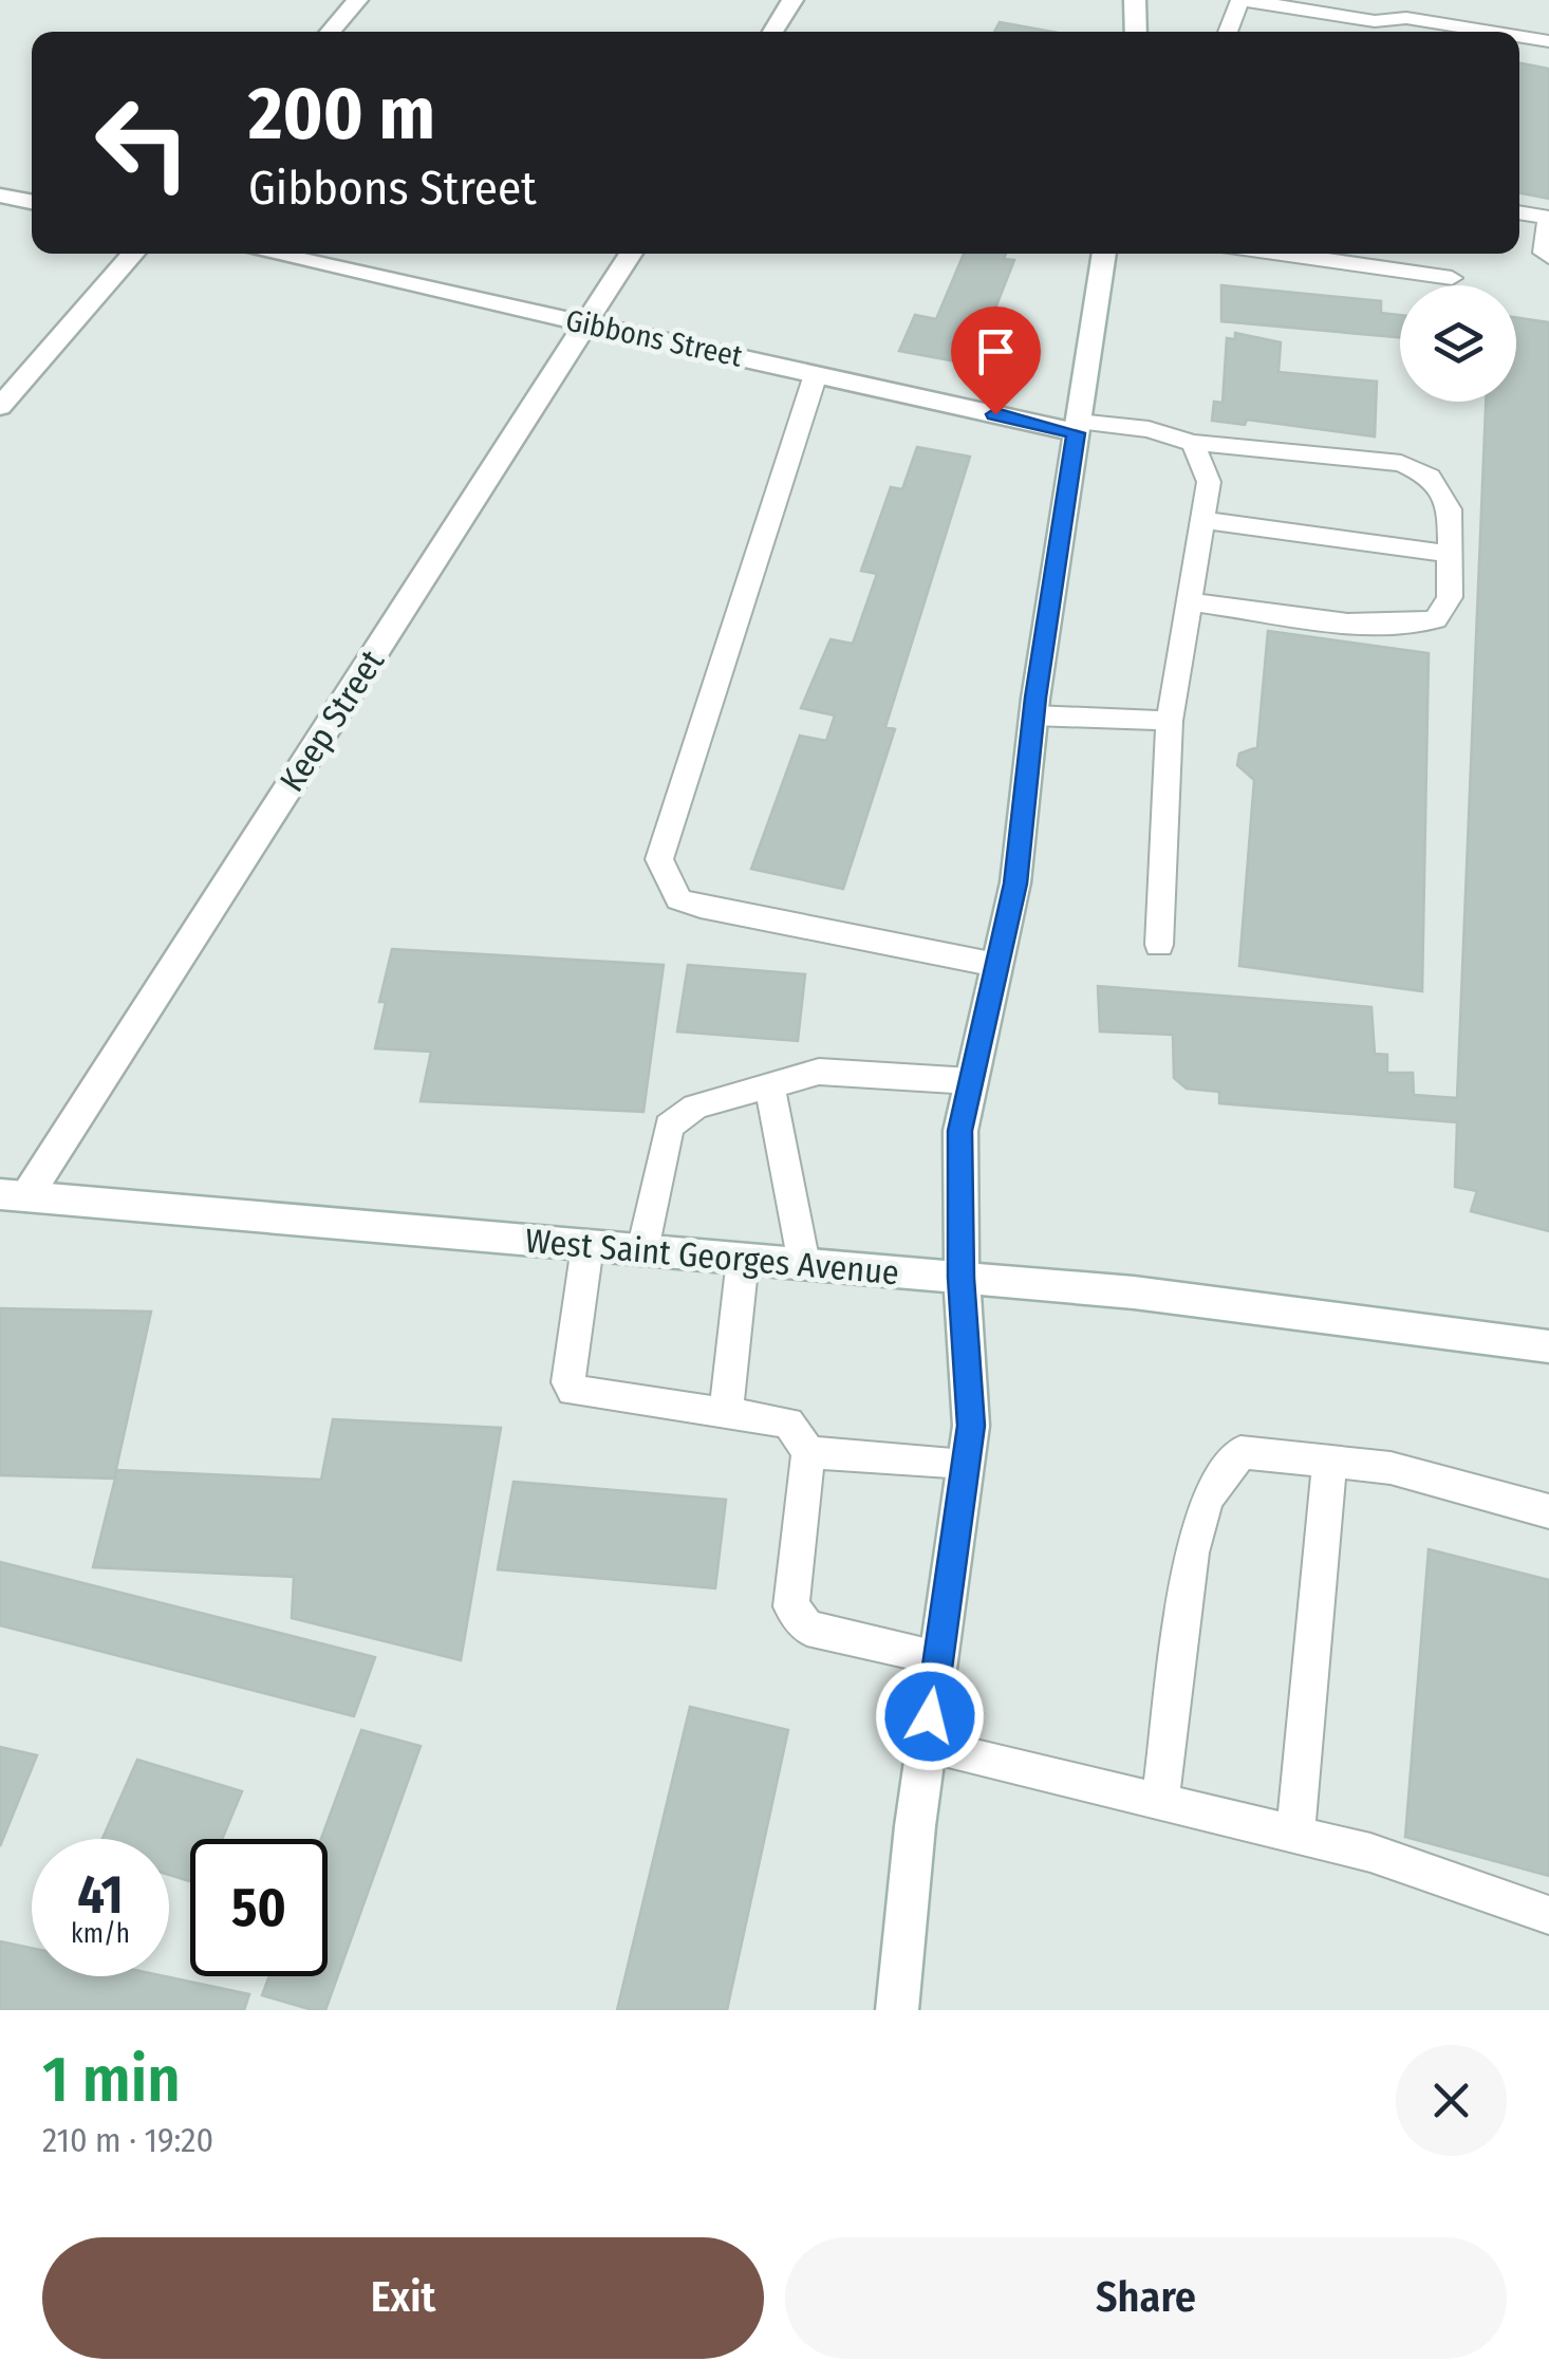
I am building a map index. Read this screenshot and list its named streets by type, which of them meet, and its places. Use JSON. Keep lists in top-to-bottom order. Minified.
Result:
{"streets":{"main road":["Gibbons Street","Keep Street","West Saint Georges Avenue"]},"crossings":[["Gibbons Street","Keep Street"],["Keep Street","West Saint Georges Avenue"]],"page":{"turn":["200 m","Gibbons Street"],"speed":"41 km/h","limit":"50","heading":["1 min","210 m · 19:20"],"buttons":["Exit","Share"]}}
